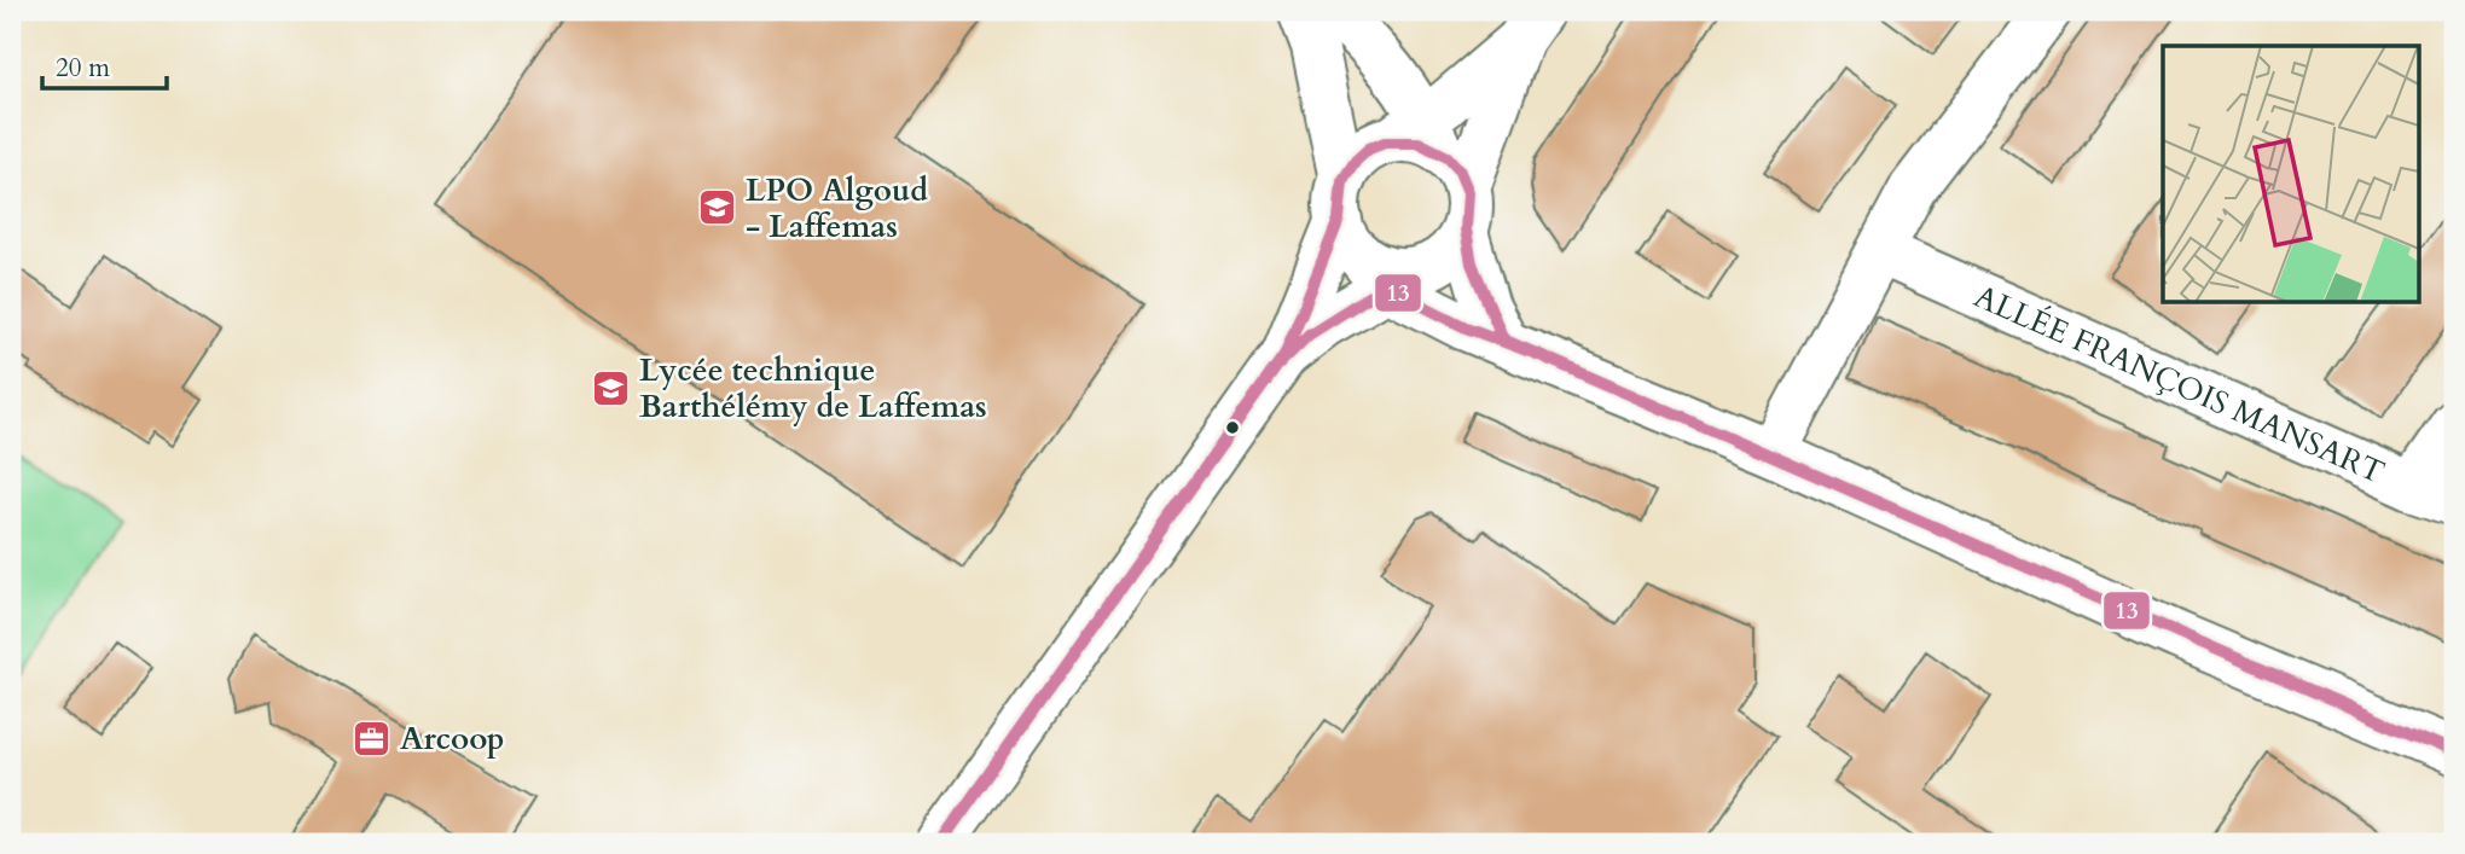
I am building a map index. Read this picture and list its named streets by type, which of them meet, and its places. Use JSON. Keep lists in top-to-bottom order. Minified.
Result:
{"streets":{"street":["ALLÉE FRANÇOIS MANSART"]},"places":{"school or university":["LPO Algoud - Laffemas","Lycée technique Barthélémy de Laffemas"],"office":["Arcoop"]},"lines":["transit line 13"],"scale_bar":"20 m"}
